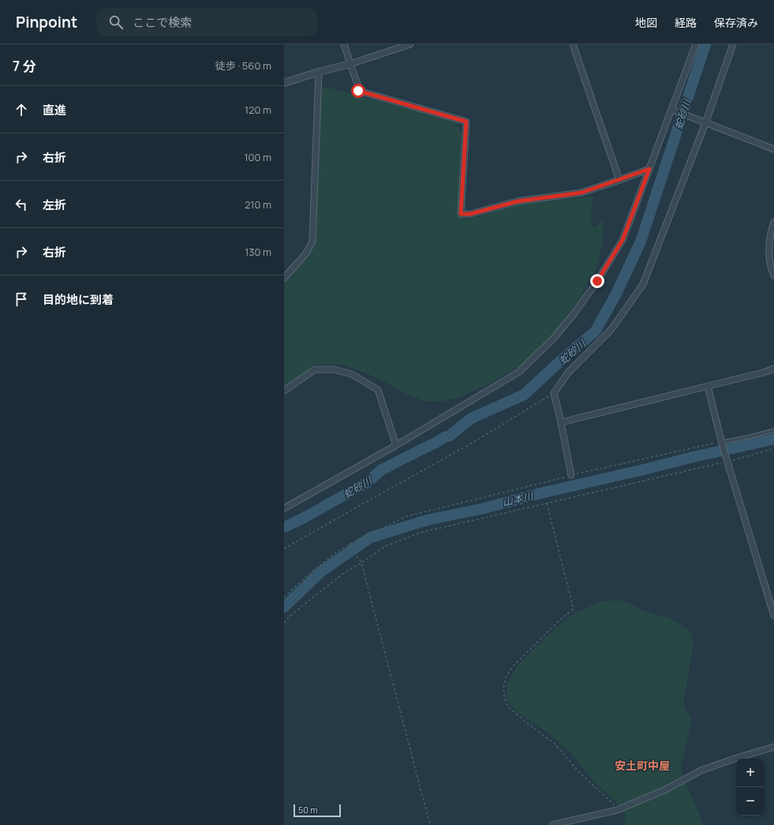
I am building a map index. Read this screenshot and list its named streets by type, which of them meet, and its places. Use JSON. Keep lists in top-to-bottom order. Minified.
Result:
{"districts":["安土町中屋"],"water":["蛇砂川","山本川"],"scale_bar":"50 m","page":{"header":"Pinpoint","search":"ここで検索","nav":["地図","経路","保存済み"],"heading":["7 分","徒歩 · 560 m"],"list":[["直進","120 m"],["右折","100 m"],["左折","210 m"],["右折","130 m"],"目的地に到着"],"map_buttons":["+","−"],"scale":"50 m"}}
